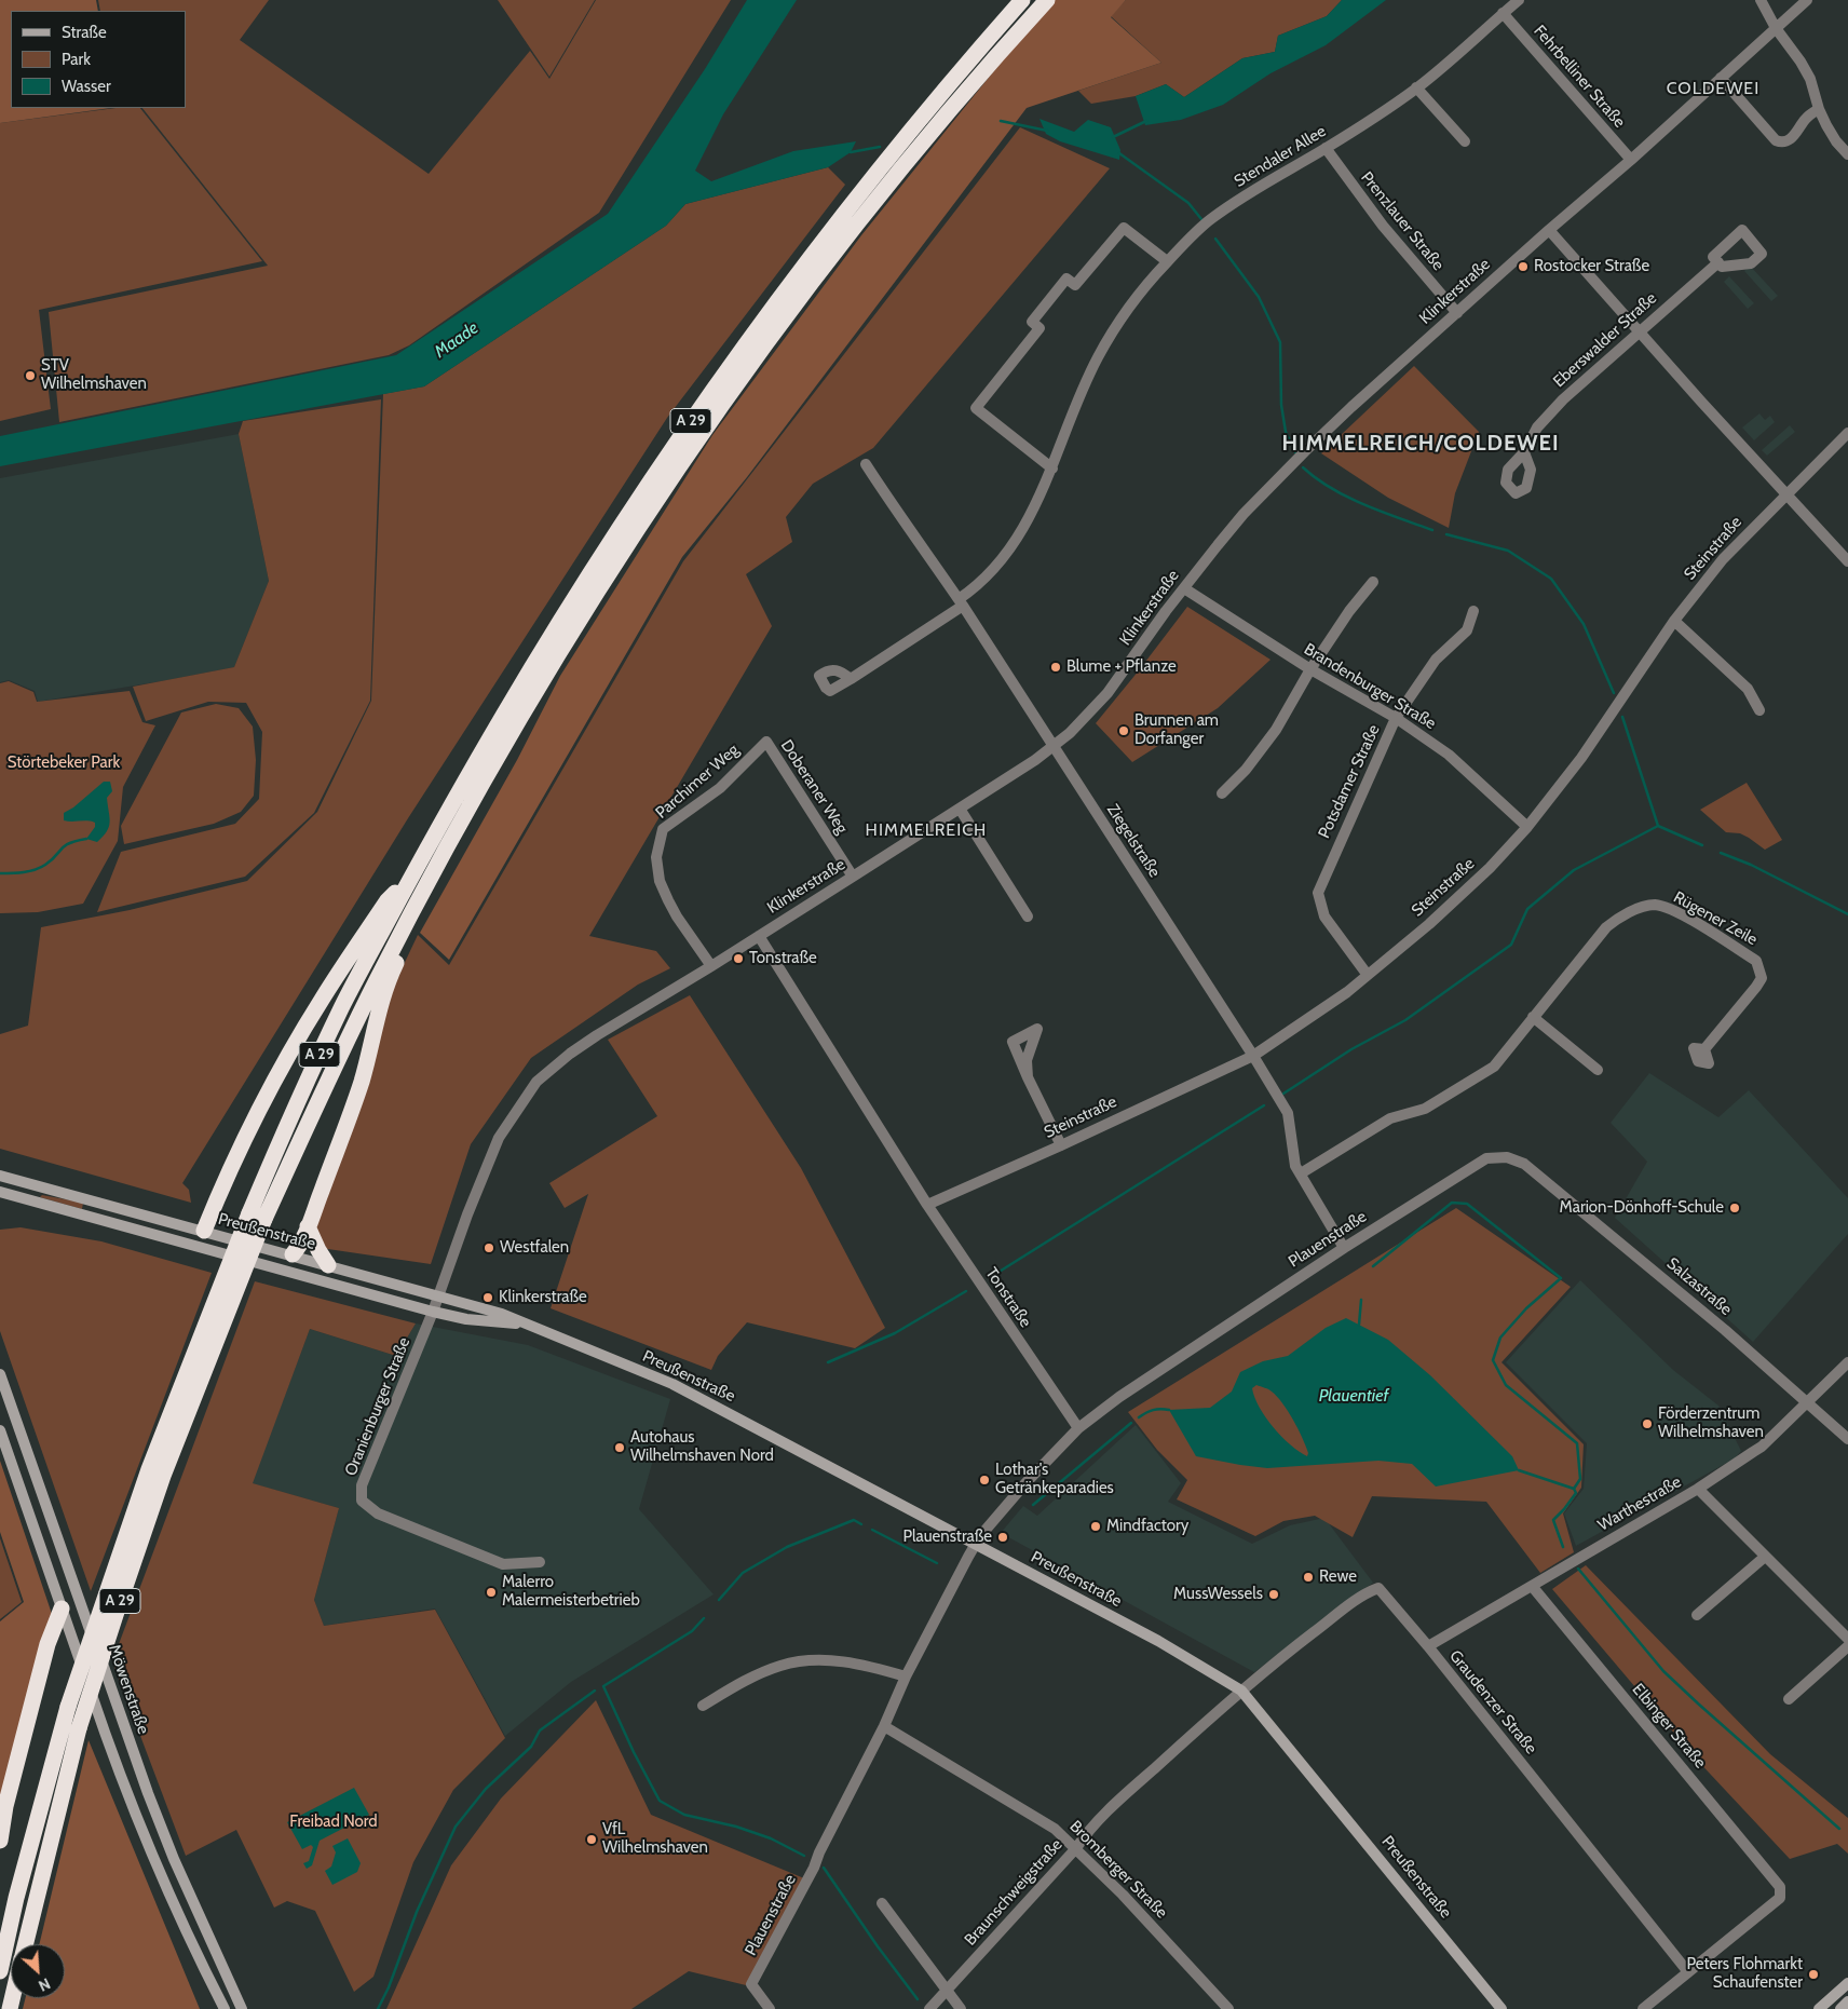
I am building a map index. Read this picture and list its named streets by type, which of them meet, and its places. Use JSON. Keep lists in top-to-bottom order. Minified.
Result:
{"streets":{"highway":["A 29"],"main road":["Preußenstraße","Möwenstraße"],"street":["Fehrbelliner Straße","Stendaler Allee","Prenzlauer Straße","Klinkerstraße","Eberswalder Straße","Steinstraße","Brandenburger Straße","Parchimer Weg","Potsdamer Straße","Doberaner Weg","Ziegelstraße","Rügener Zeile","Plauenstraße","Salzastraße","Tonstraße","Oranienburger Straße","Warthestraße","Graudenzer Straße","Elbinger Straße","Bromberger Straße","Braunschweigstraße"]},"crossings":[["Fehrbelliner Straße","Stendaler Allee"],["Fehrbelliner Straße","Klinkerstraße"],["Stendaler Allee","Prenzlauer Straße"],["Stendaler Allee","Ziegelstraße"],["Prenzlauer Straße","Klinkerstraße"],["Klinkerstraße","Brandenburger Straße"],["Klinkerstraße","Parchimer Weg"],["Klinkerstraße","Doberaner Weg"],["Klinkerstraße","Ziegelstraße"],["Klinkerstraße","Preußenstraße"],["Klinkerstraße","Tonstraße"],["Klinkerstraße","Oranienburger Straße"],["Steinstraße","Brandenburger Straße"],["Steinstraße","Potsdamer Straße"],["Steinstraße","Ziegelstraße"],["Steinstraße","Tonstraße"],["Brandenburger Straße","Potsdamer Straße"],["Parchimer Weg","Doberaner Weg"],["Ziegelstraße","Rügener Zeile"],["Ziegelstraße","Plauenstraße"],["Preußenstraße","Plauenstraße"],["Preußenstraße","Oranienburger Straße"],["Preußenstraße","Graudenzer Straße"],["Preußenstraße","Braunschweigstraße"],["Plauenstraße","Salzastraße"],["Plauenstraße","Tonstraße"],["Plauenstraße","Bromberger Straße"],["Salzastraße","Warthestraße"],["Warthestraße","Graudenzer Straße"],["Warthestraße","Elbinger Straße"],["Graudenzer Straße","Elbinger Straße"],["Graudenzer Straße","Braunschweigstraße"],["Bromberger Straße","Braunschweigstraße"]],"districts":["COLDEWEI","HIMMELREICH/COLDEWEI","HIMMELREICH"],"water":["Maade","Plauentief"],"parks":["Störtebeker Park","Freibad Nord"],"places":["Rostocker Straße","STV Wilhelmshaven","Blume + Pflanze","Brunnen am Dorfanger","Tonstraße","Marion-Dönhoff-Schule","Westfalen","Klinkerstraße","Förderzentrum Wilhelmshaven","Autohaus Wilhelmshaven Nord","Lothar's Getränkeparadies","Mindfactory","Plauenstraße","Rewe","Malerro Malermeisterbetrieb","MussWessels","VfL Wilhelmshaven","Peters Flohmarkt Schaufenster"],"legend":["Straße","Park","Wasser"],"north":"bottom right"}
